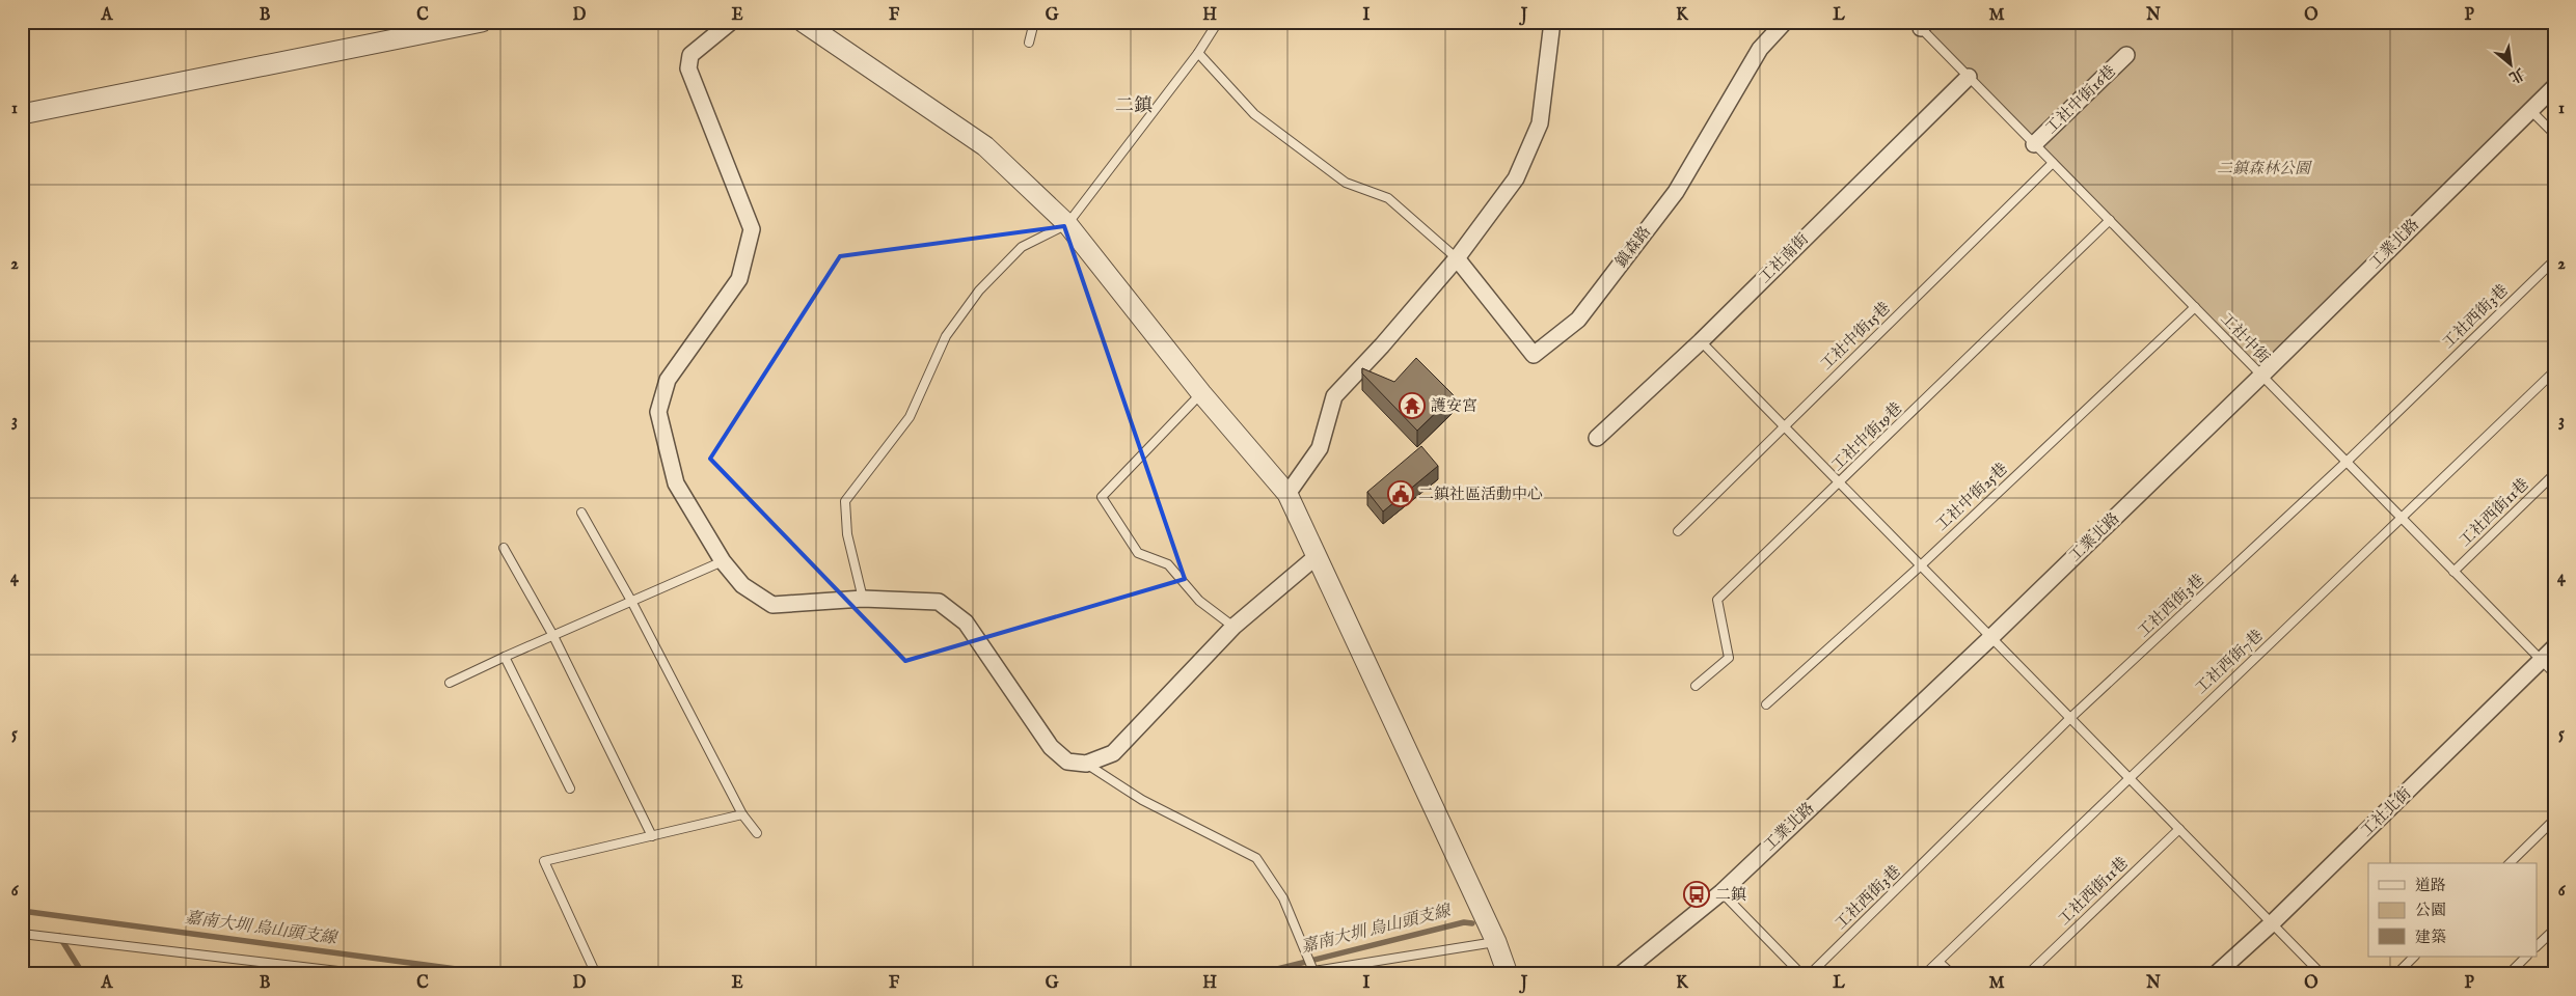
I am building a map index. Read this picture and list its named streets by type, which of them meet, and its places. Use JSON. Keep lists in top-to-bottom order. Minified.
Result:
{"streets":{"street":["工社中街16巷","工業北路","鎮森路","工社南街","工社北街"],"lane":["工社西街3巷","工社中街15巷","工社中街","工社中街19巷","工社中街25巷","工社西街11巷","工社西街7巷"]},"crossings":[["工社中街16巷","工社中街"],["工業北路","工社中街"],["工社南街","工社中街"],["工社西街3巷","工社中街"],["工社中街15巷","工社中街"],["工社中街","工社中街19巷"],["工社中街","工社中街25巷"],["工社中街","工社西街11巷"],["工社中街","工社西街7巷"],["工社中街","工社北街"]],"districts":["二鎮"],"water":["嘉南大圳 烏山頭支線"],"parks":["二鎮森林公園"],"places":{"temple":["護安宮"],"public building":["二鎮社區活動中心"],"bus stop":["二鎮"]},"legend":["道路","公園","建築"],"north":"bottom right","grid":{"columns":["A","B","C","D","E","F","G","H","I","J","K","L","M","N","O","P"],"rows":["1","2","3","4","5","6"]}}
